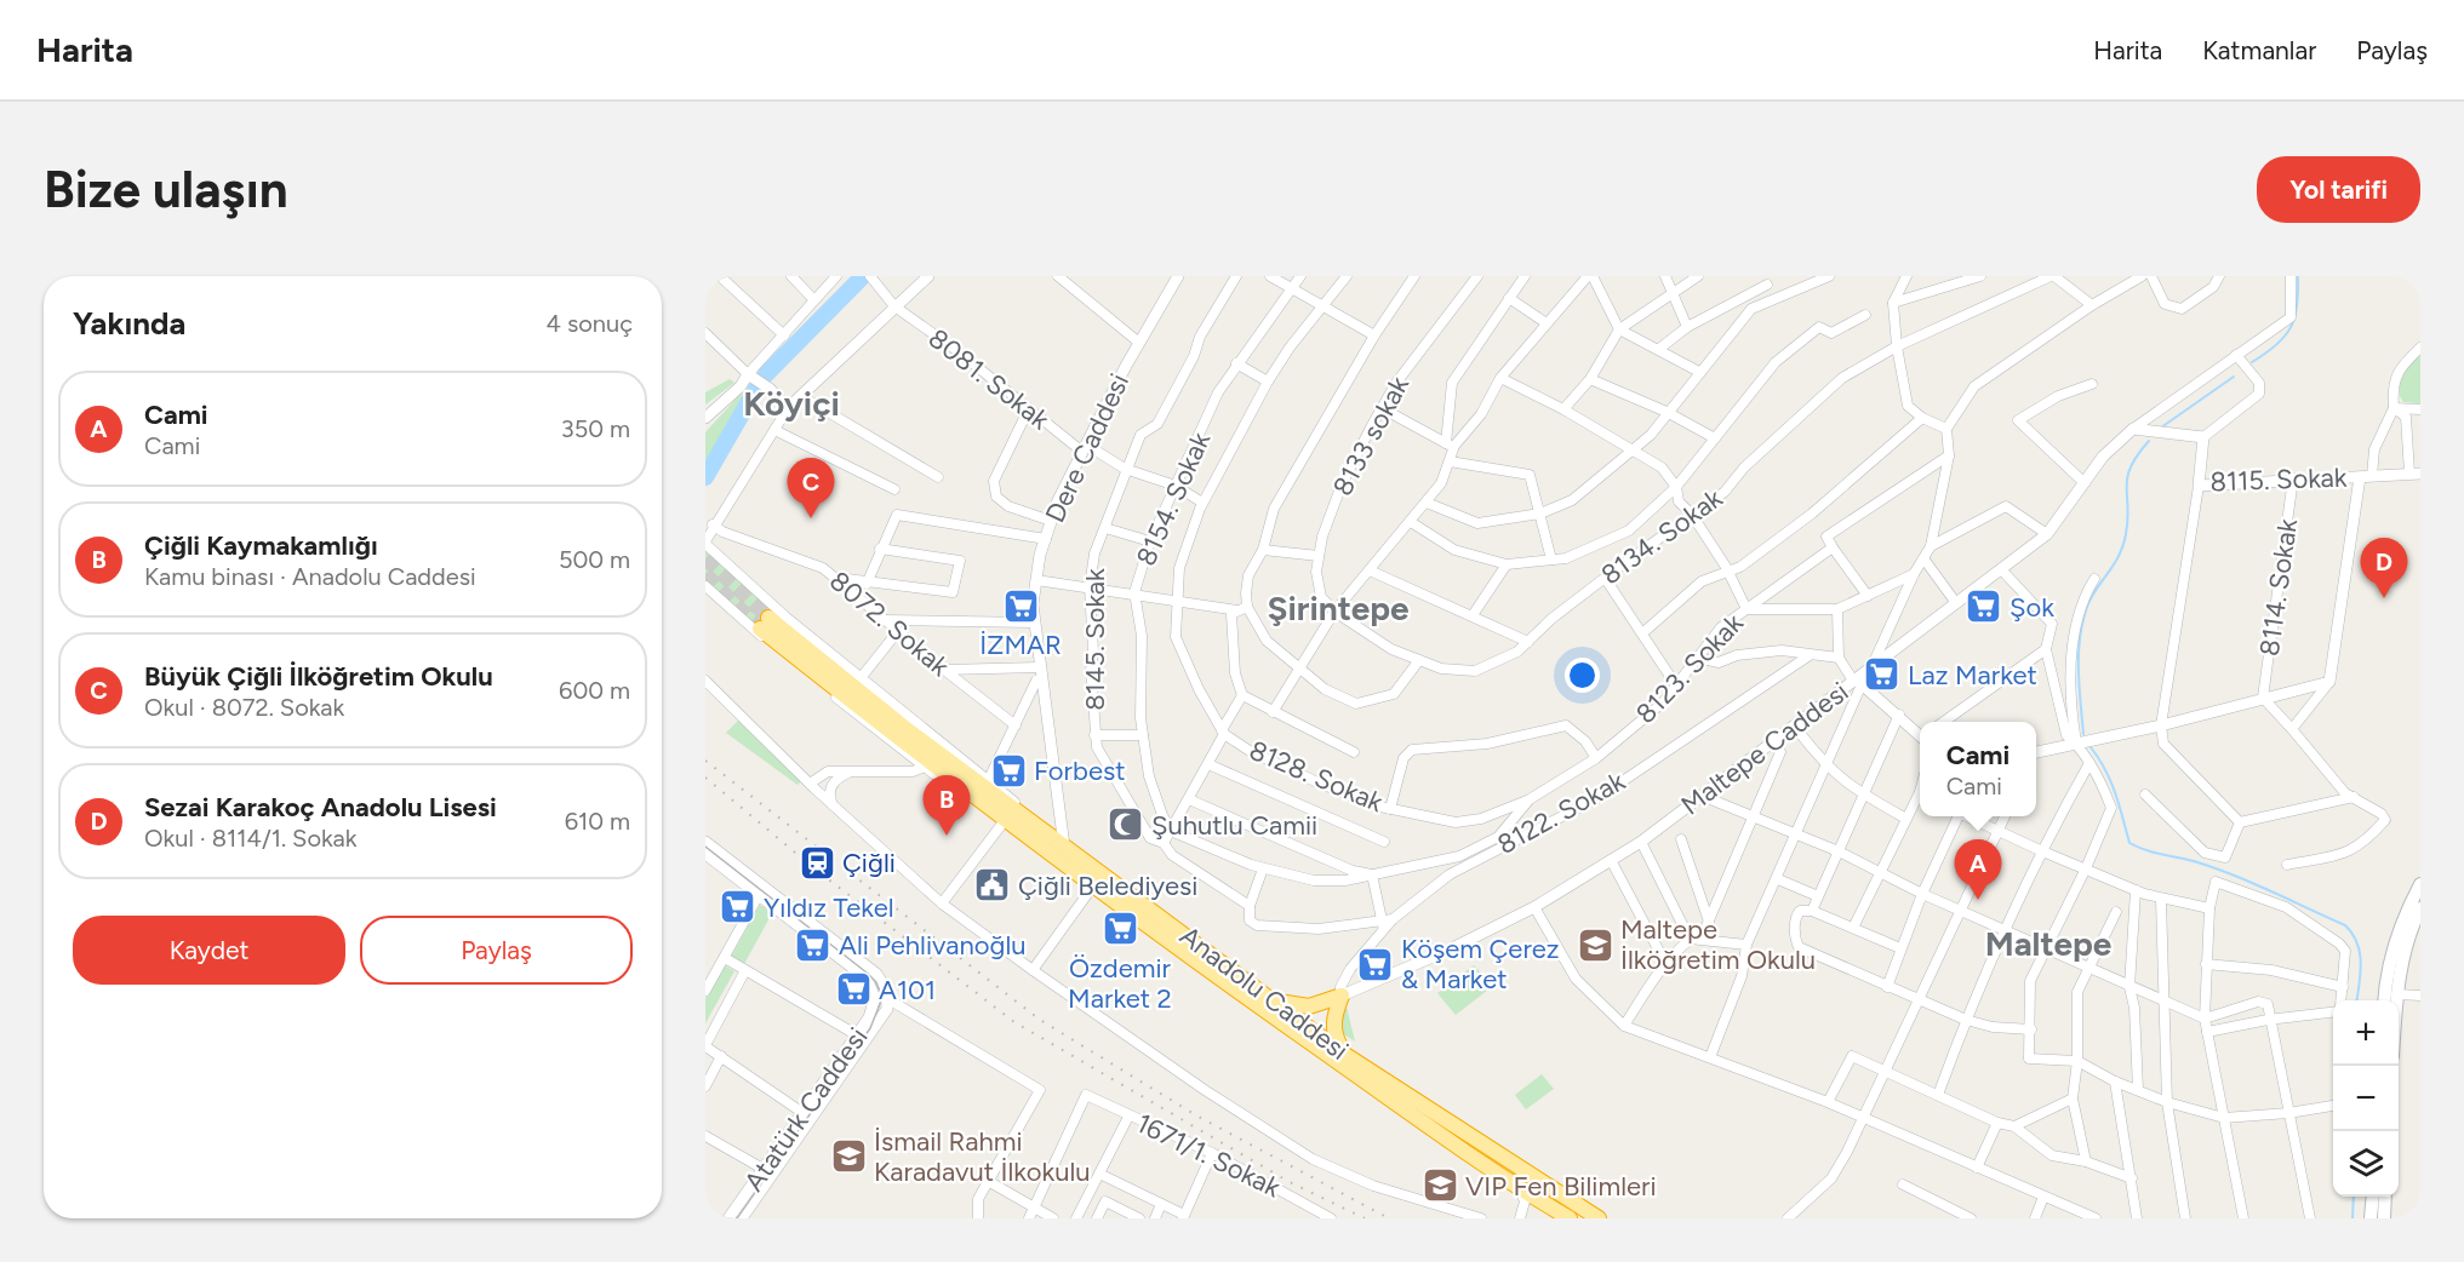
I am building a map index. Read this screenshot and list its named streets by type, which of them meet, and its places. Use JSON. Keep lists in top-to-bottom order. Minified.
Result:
{"streets":{"highway":["Anadolu Caddesi"],"street":["8081. Sokak","8133 sokak","Dere Caddesi","8115. Sokak","8154. Sokak","8134. Sokak","8114. Sokak","8072. Sokak","8145. Sokak","8123. Sokak","Maltepe Caddesi","8128. Sokak","8122. Sokak","Atatürk Caddesi","1671/1. Sokak"]},"crossings":[["8081. Sokak","Dere Caddesi"],["8081. Sokak","8154. Sokak"],["8081. Sokak","8145. Sokak"],["8081. Sokak","8128. Sokak"],["8133 sokak","8134. Sokak"],["Dere Caddesi","Anadolu Caddesi"],["8115. Sokak","8114. Sokak"],["8154. Sokak","8123. Sokak"],["8145. Sokak","8122. Sokak"],["8123. Sokak","8128. Sokak"],["Maltepe Caddesi","8122. Sokak"]],"districts":["Köyiçi","Şirintepe","Maltepe"],"places":{"supermarket":["İZMAR","Şok","Laz Market","Forbest","Yıldız Tekel","Özdemir Market 2","Ali Pehlivanoğlu","Köşem Çerez & Market","A101"],"mosque":["Şuhutlu Camii"],"station":["Çiğli"],"public building":["Çiğli Belediyesi"],"school or university":["Maltepe İlköğretim Okulu","İsmail Rahmi Karadavut İlkokulu","VIP Fen Bilimleri"]},"page":{"header":"Harita","nav":["Harita","Katmanlar","Paylaş"],"buttons":["Yol tarifi",["Kaydet","Paylaş"]],"title":"Bize ulaşın","heading":["Yakında","4 sonuç"],"list":[{"mark":"A","name":"Cami","note":"Cami","value":"350 m"},{"mark":"B","name":"Çiğli Kaymakamlığı","note":"Kamu binası · Anadolu Caddesi","value":"500 m"},{"mark":"C","name":"Büyük Çiğli İlköğretim Okulu","note":"Okul · 8072. Sokak","value":"600 m"},{"mark":"D","name":"Sezai Karakoç Anadolu Lisesi","note":"Okul · 8114/1. Sokak","value":"610 m"}],"pins":["C","D","B","A"],"popup":["Cami","Cami"],"map_buttons":["+","−"]}}
